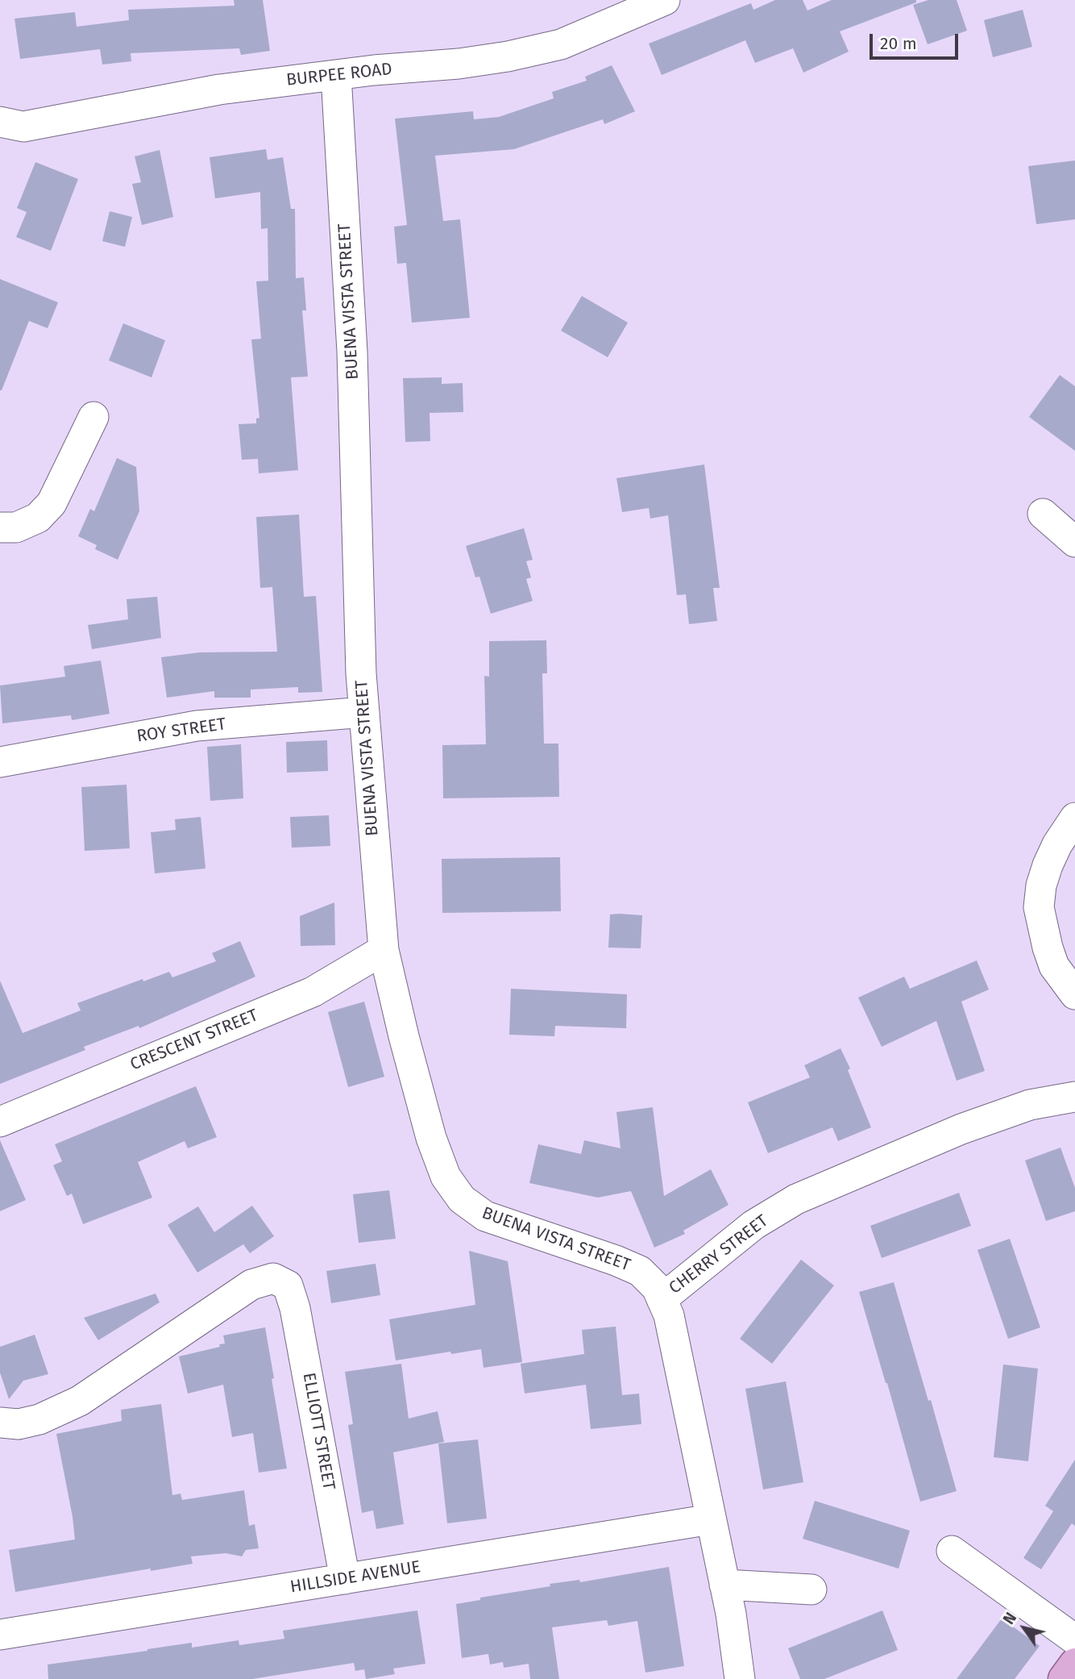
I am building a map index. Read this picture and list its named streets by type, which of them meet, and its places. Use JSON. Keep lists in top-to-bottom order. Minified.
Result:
{"streets":{"street":["BURPEE ROAD","BUENA VISTA STREET","ROY STREET","CRESCENT STREET","CHERRY STREET","ELLIOTT STREET","HILLSIDE AVENUE"]},"crossings":[["BURPEE ROAD","BUENA VISTA STREET"],["BUENA VISTA STREET","ROY STREET"],["BUENA VISTA STREET","CRESCENT STREET"],["BUENA VISTA STREET","CHERRY STREET"],["CHERRY STREET","HILLSIDE AVENUE"],["ELLIOTT STREET","HILLSIDE AVENUE"]],"scale_bar":"20 m","north":"top left"}
